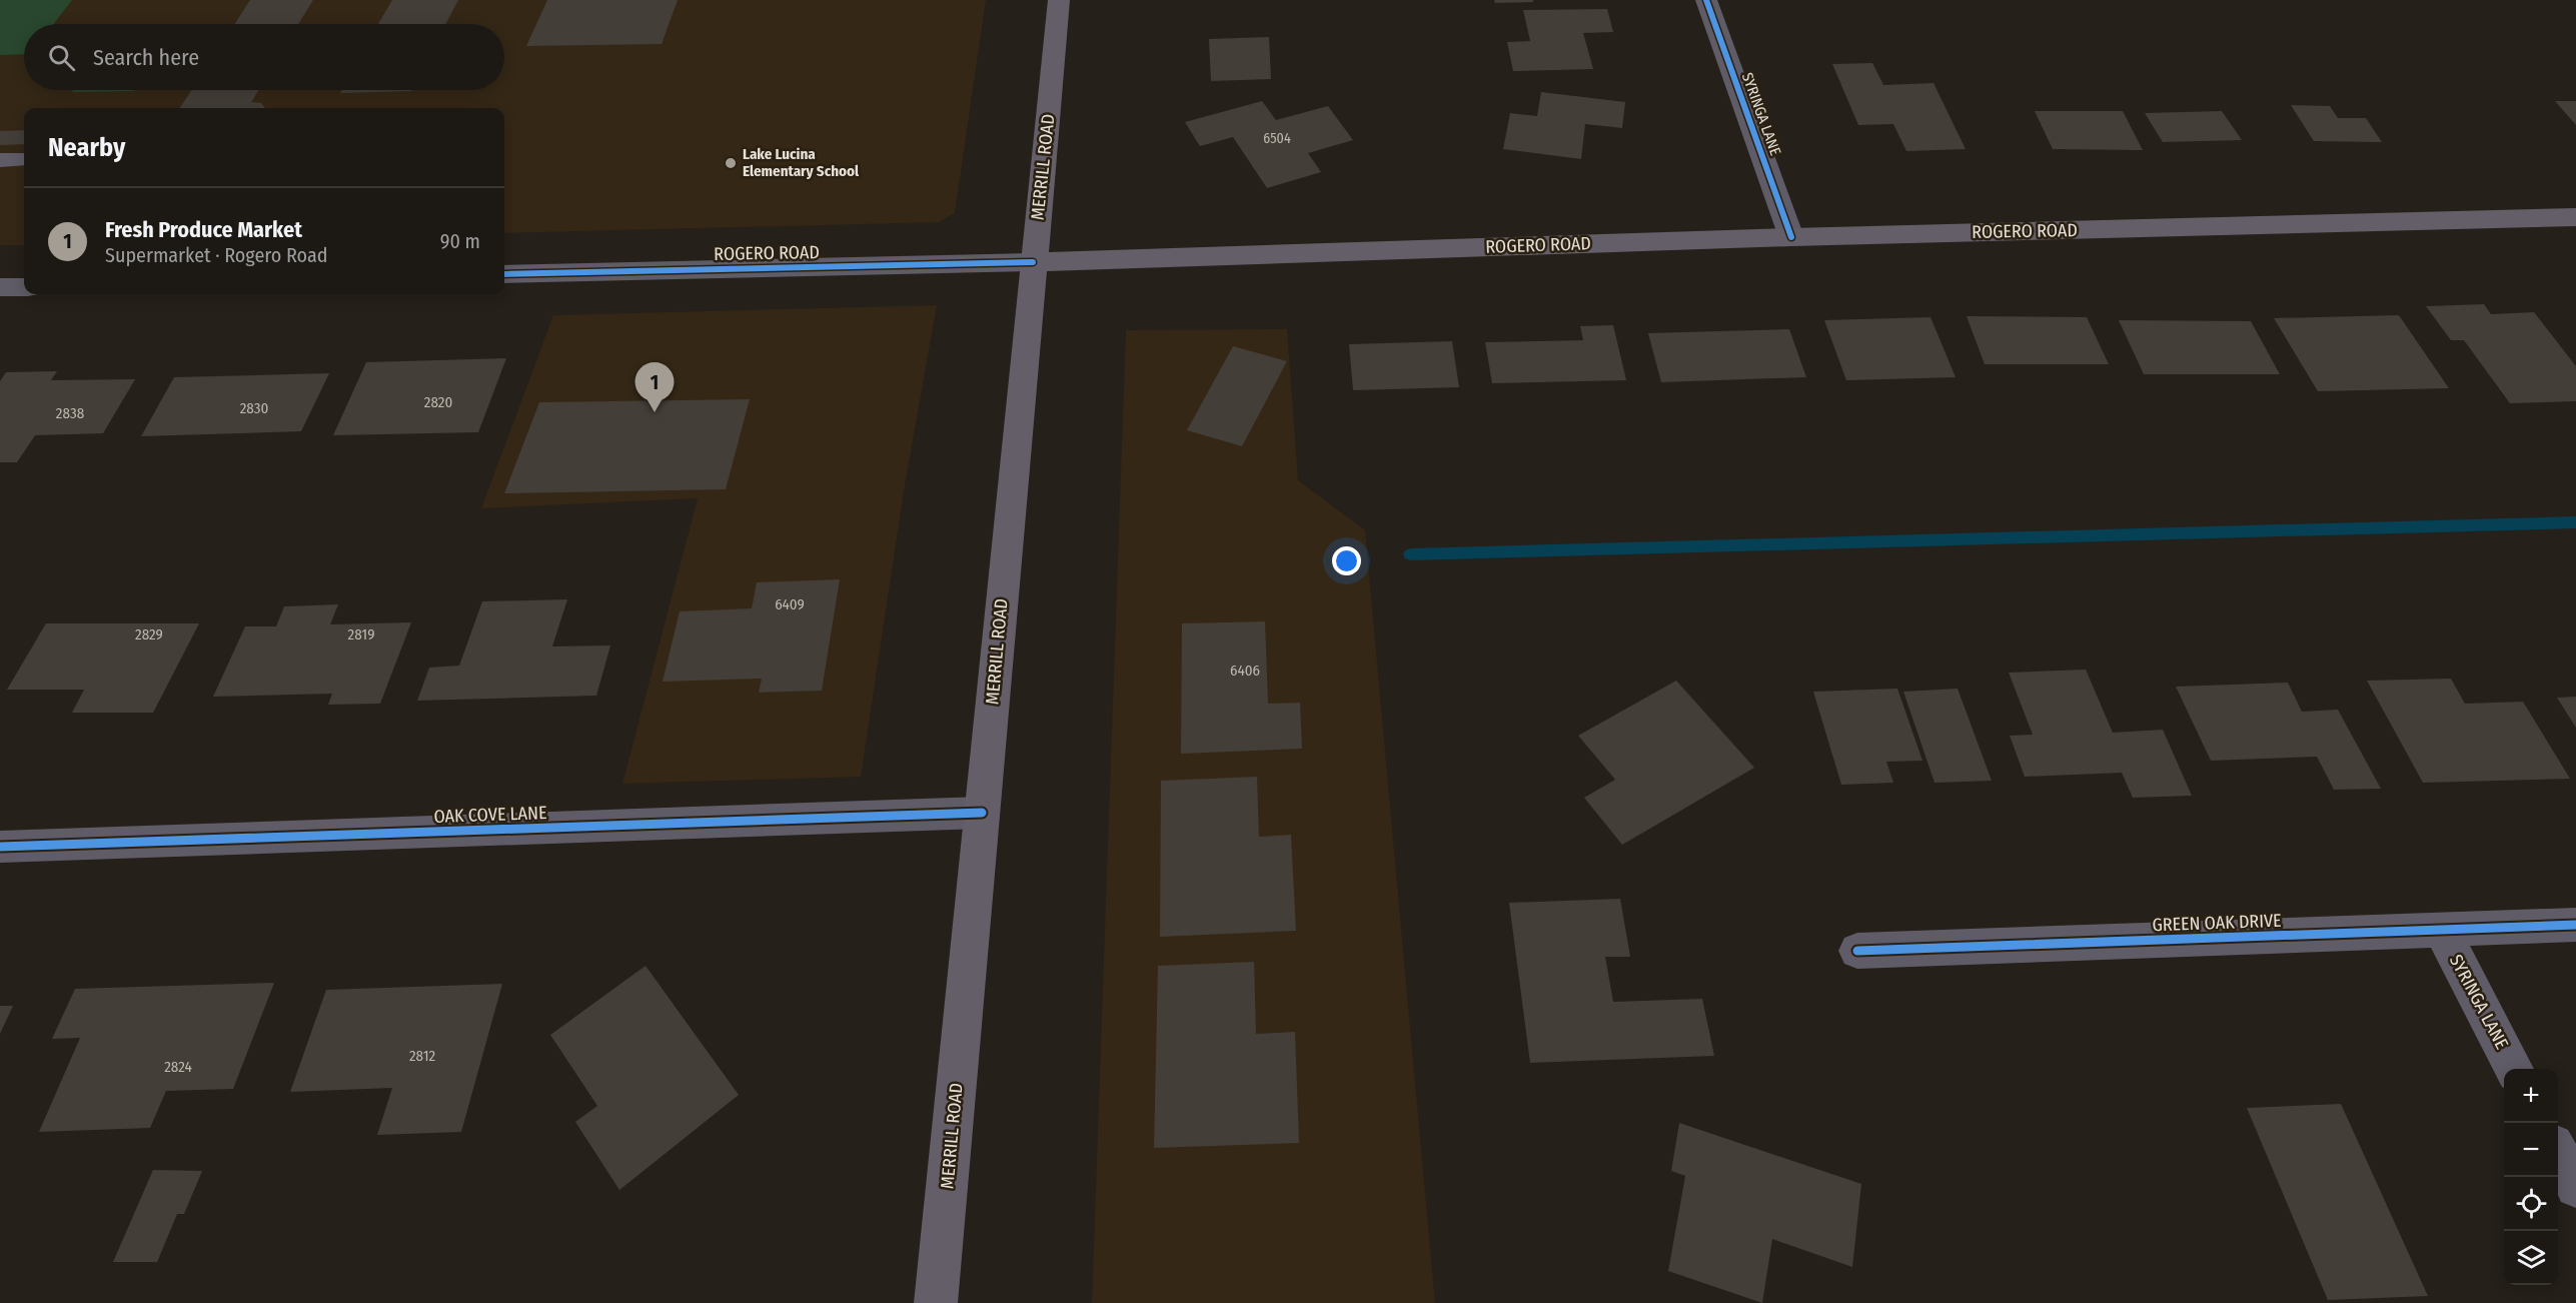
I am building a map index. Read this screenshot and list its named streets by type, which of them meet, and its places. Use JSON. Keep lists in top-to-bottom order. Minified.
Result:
{"streets":{"main road":["MERRILL ROAD","ROGERO ROAD"],"street":["SYRINGA LANE","OAK COVE LANE","GREEN OAK DRIVE"]},"crossings":[["SYRINGA LANE","ROGERO ROAD"],["SYRINGA LANE","GREEN OAK DRIVE"],["MERRILL ROAD","ROGERO ROAD"],["MERRILL ROAD","OAK COVE LANE"]],"places":["Lake Lucina Elementary School"],"house_numbers":["6504","2820","2830","2838","6409","2829","2819","6406","2812","2824"],"page":{"search":"Search here","heading":"Nearby","list":[{"mark":"1","name":"Fresh Produce Market","note":"Supermarket · Rogero Road","value":"90 m"}],"pins":"1","map_buttons":["+","−"]}}
